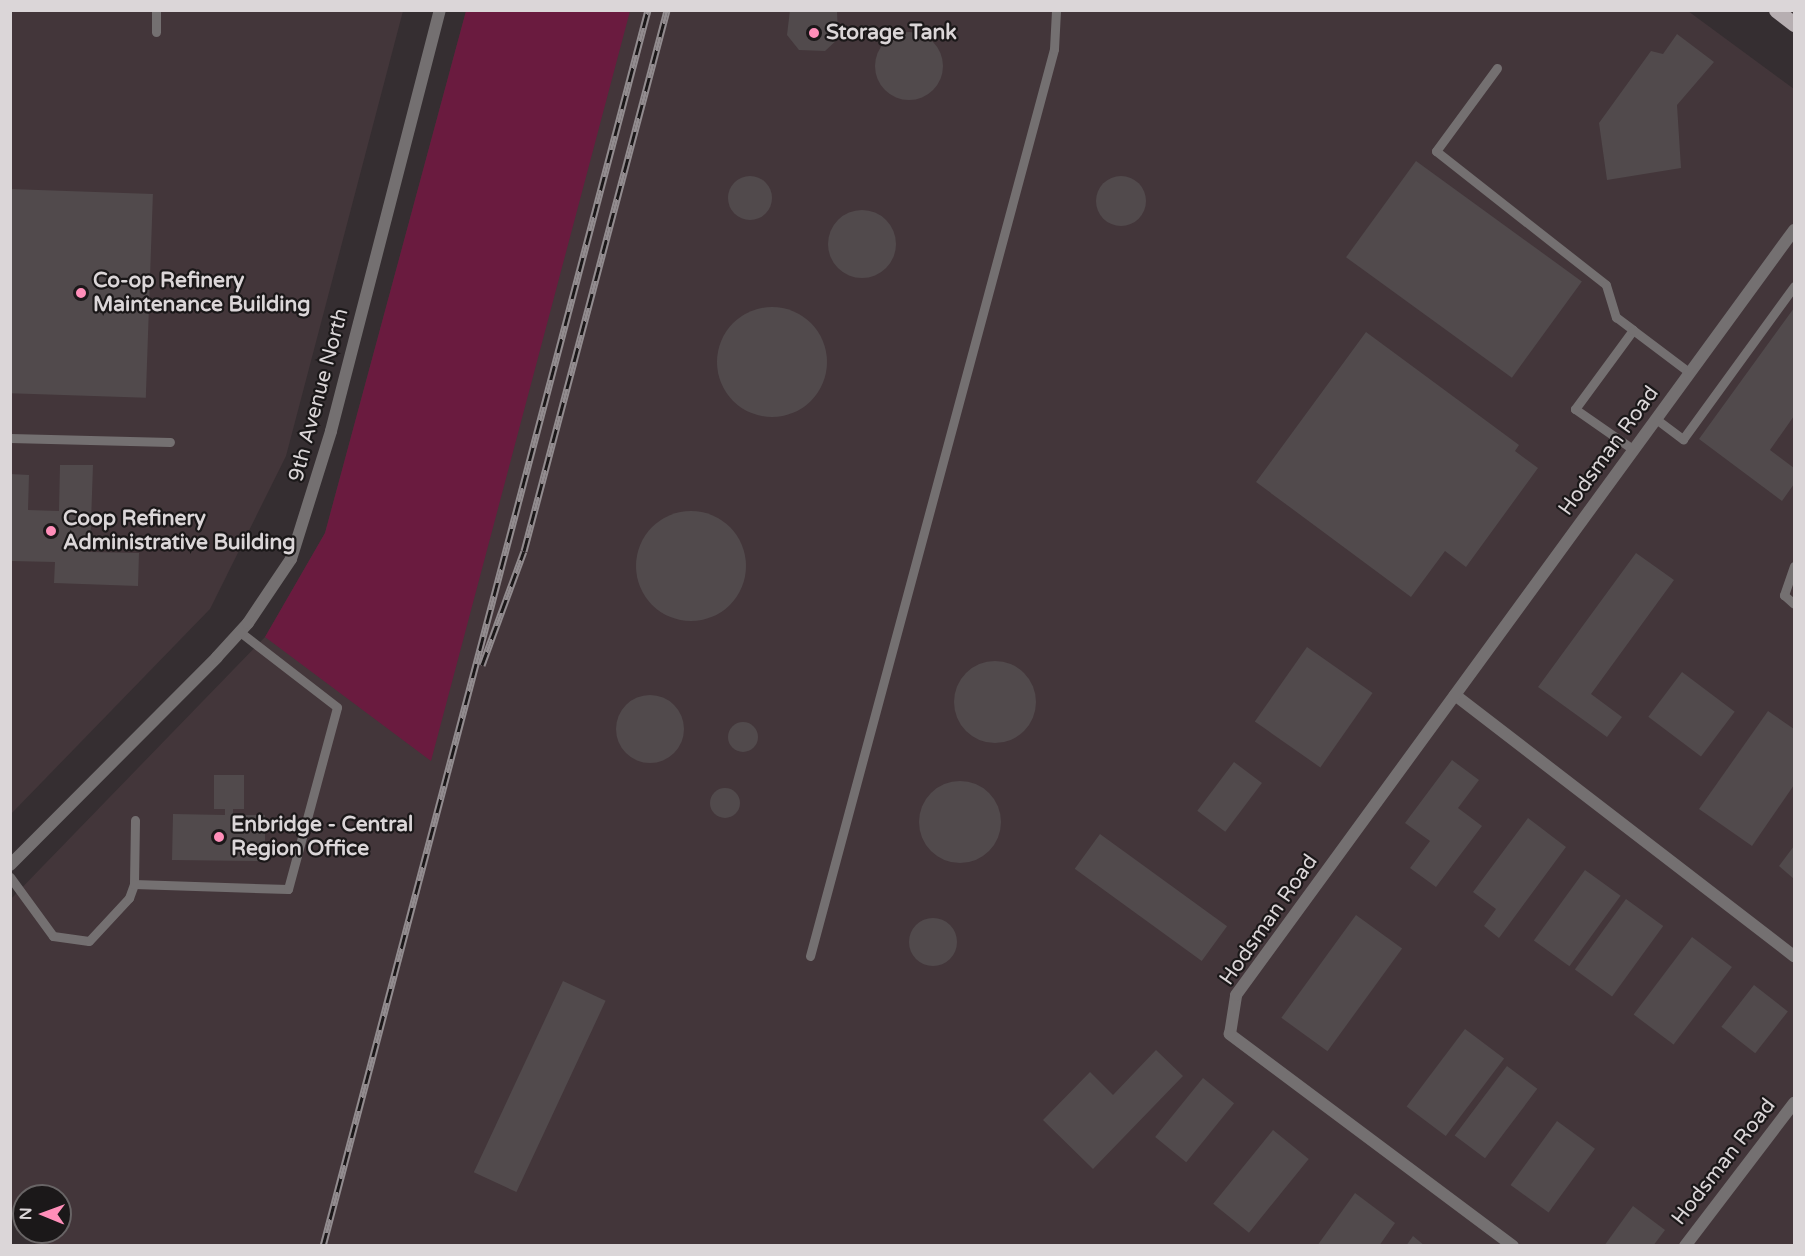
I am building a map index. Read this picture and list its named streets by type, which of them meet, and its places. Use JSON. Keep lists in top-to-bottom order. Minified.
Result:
{"streets":{"street":["9th Avenue North","Hodsman Road"]},"places":["Storage Tank","Co-op Refinery Maintenance Building","Coop Refinery Administrative Building","Enbridge - Central Region Office"],"north":"left"}
